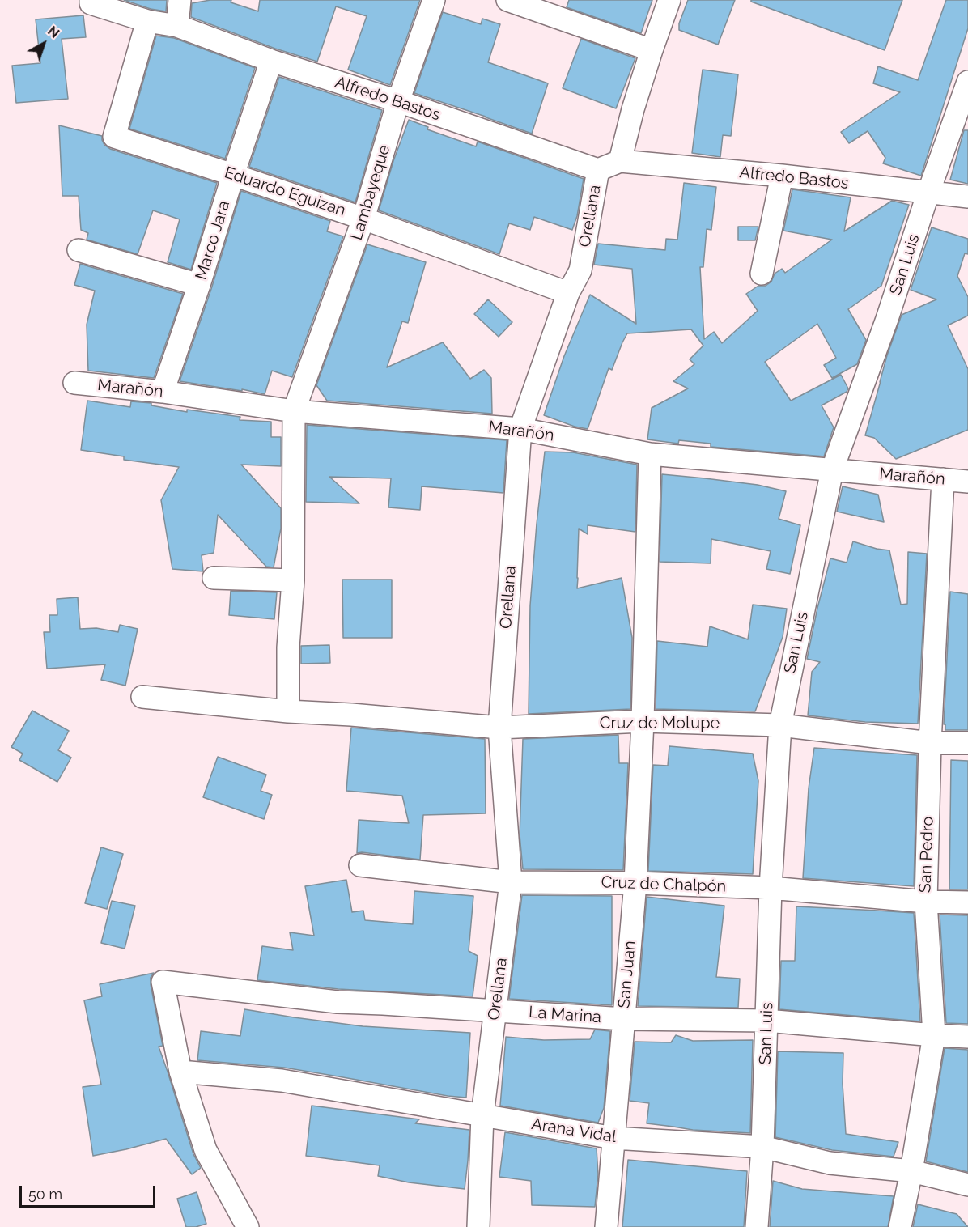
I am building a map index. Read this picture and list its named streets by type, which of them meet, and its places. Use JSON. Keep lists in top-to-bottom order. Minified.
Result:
{"streets":{"street":["Alfredo Bastos","Eduardo Eguizan","Lambayeque","Orellana","Marco Jara","San Luis","Marañón","Cruz de Motupe","San Pedro","Cruz de Chalpón","San Juan","La Marina","Arana Vidal"]},"crossings":[["Alfredo Bastos","Eduardo Eguizan"],["Alfredo Bastos","Lambayeque"],["Alfredo Bastos","Orellana"],["Alfredo Bastos","Marco Jara"],["Alfredo Bastos","San Luis"],["Eduardo Eguizan","Lambayeque"],["Eduardo Eguizan","Orellana"],["Eduardo Eguizan","Marco Jara"],["Lambayeque","Marañón"],["Lambayeque","Cruz de Motupe"],["Orellana","Marañón"],["Orellana","Cruz de Motupe"],["Orellana","Cruz de Chalpón"],["Orellana","La Marina"],["Orellana","Arana Vidal"],["Marco Jara","Marañón"],["San Luis","Marañón"],["San Luis","Cruz de Motupe"],["San Luis","Cruz de Chalpón"],["San Luis","La Marina"],["San Luis","Arana Vidal"],["Marañón","San Pedro"],["Marañón","San Juan"],["Cruz de Motupe","San Pedro"],["Cruz de Motupe","San Juan"],["San Pedro","Cruz de Chalpón"],["San Pedro","La Marina"],["San Pedro","Arana Vidal"],["Cruz de Chalpón","San Juan"],["San Juan","La Marina"],["San Juan","Arana Vidal"],["La Marina","Arana Vidal"]],"scale_bar":"50 m","north":"top right"}
